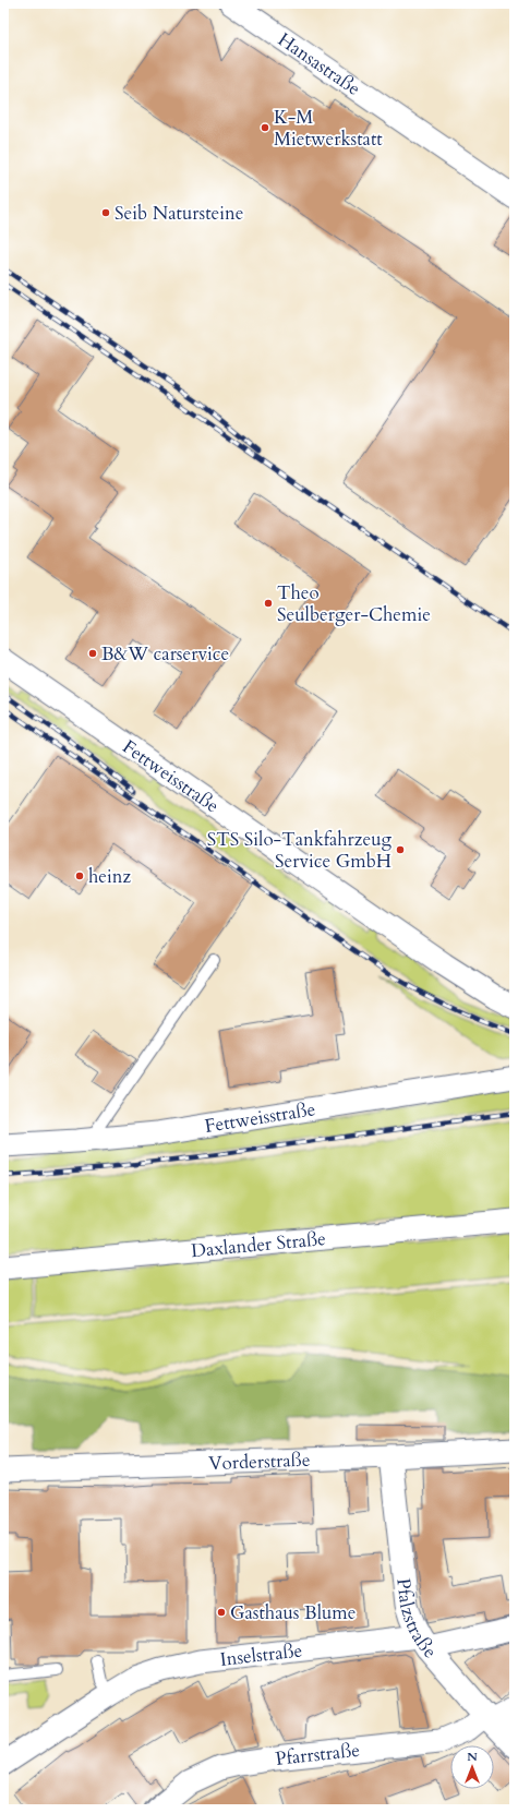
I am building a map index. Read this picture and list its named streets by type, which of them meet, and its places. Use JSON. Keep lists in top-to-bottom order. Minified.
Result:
{"streets":{"street":["Hansastraße","Fettweisstraße","Daxlander Straße","Vorderstraße","Pfalzstraße","Inselstraße","Pfarrstraße"]},"crossings":[["Vorderstraße","Pfalzstraße"],["Pfalzstraße","Inselstraße"],["Pfalzstraße","Pfarrstraße"]],"places":["K-M Mietwerkstatt","Seib Natursteine","Theo Seulberger-Chemie","B&W carservice","STS Silo-Tankfahrzeug Service GmbH","heinz","Gasthaus Blume"],"north":"top"}
